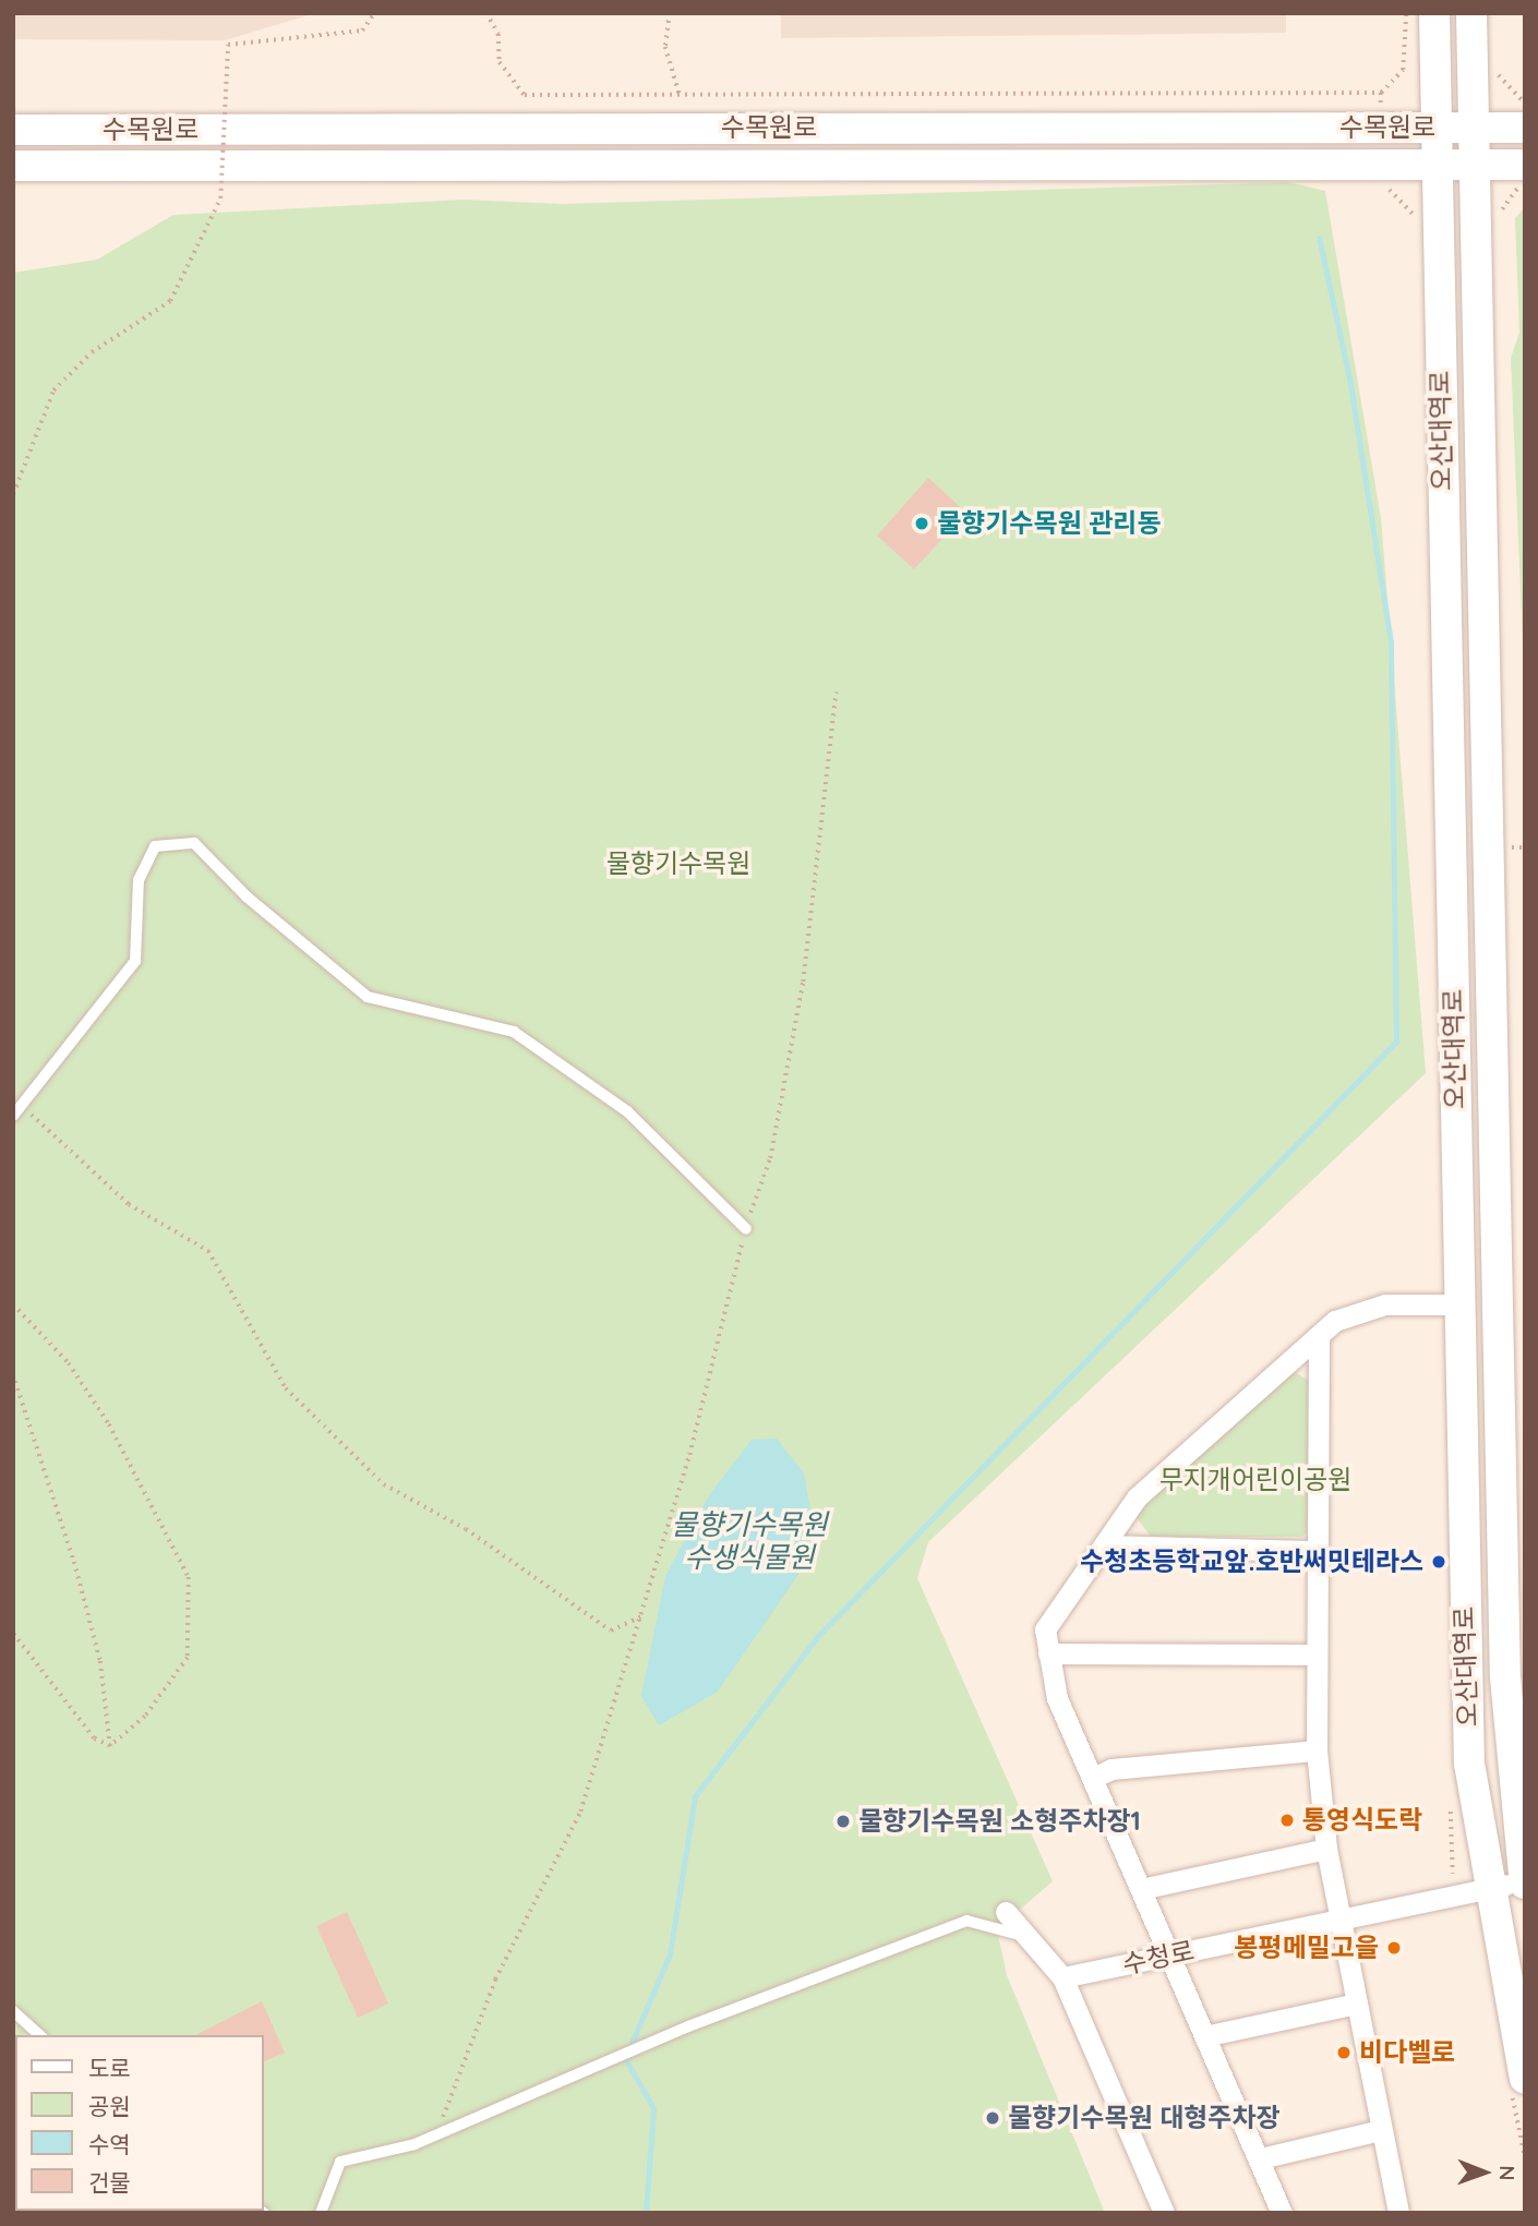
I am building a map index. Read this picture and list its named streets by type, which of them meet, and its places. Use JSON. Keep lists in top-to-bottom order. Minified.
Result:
{"streets":{"main road":["수목원로","오산대역로"],"street":["수청로"]},"crossings":[["수목원로","오산대역로"],["오산대역로","수청로"]],"water":["물향기수목원 수생식물원"],"parks":["물향기수목원","무지개어린이공원"],"places":["물향기수목원 관리동","수청초등학교앞.호반써밋테라스","통영식도락","물향기수목원 소형주차장1","봉평메밀고을","비다벨로","물향기수목원 대형주차장"],"legend":["도로","공원","수역","건물"],"north":"right"}
